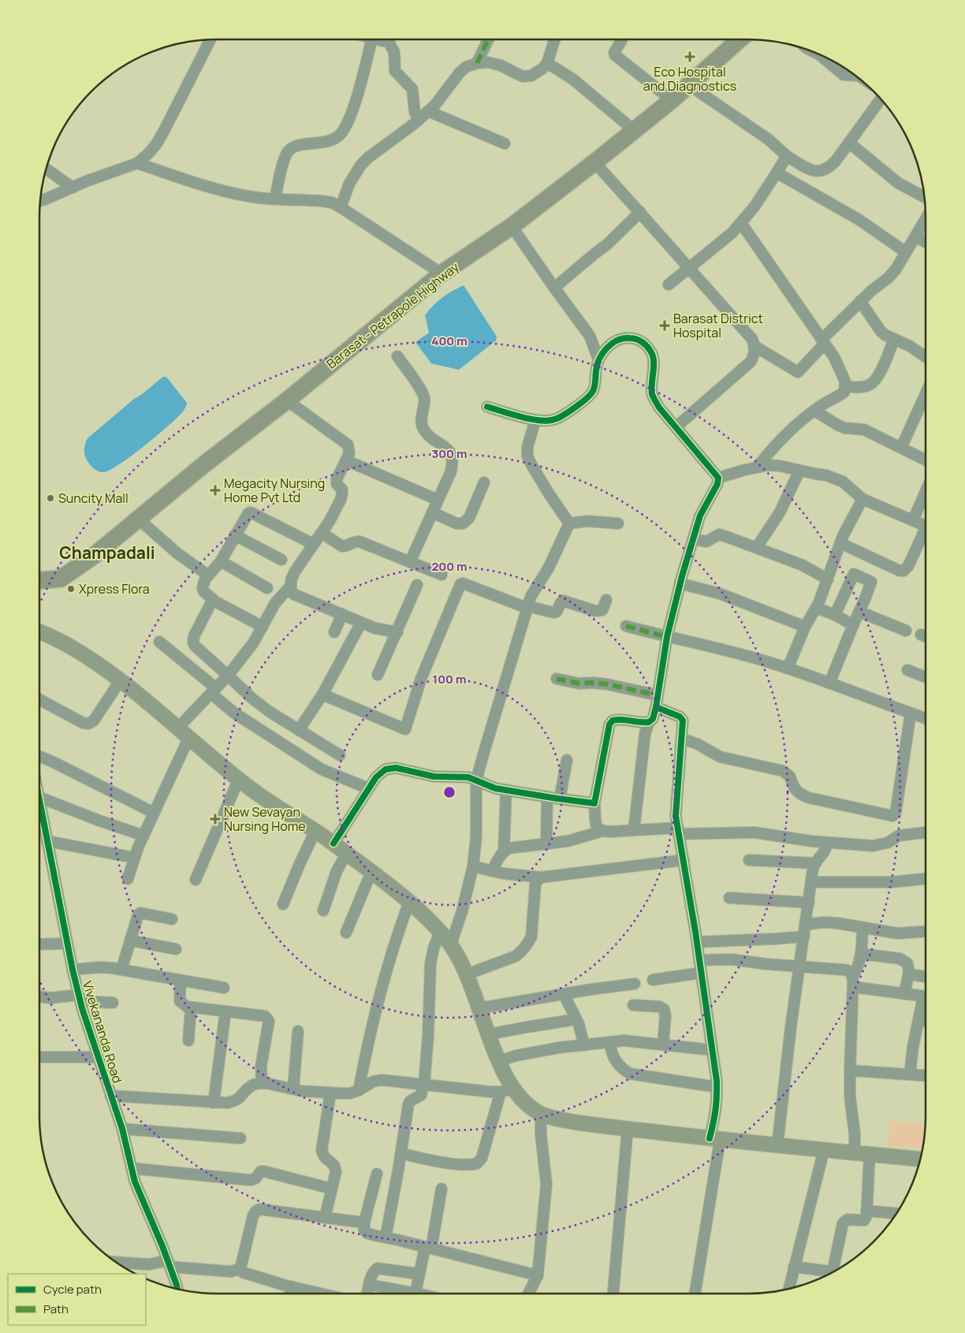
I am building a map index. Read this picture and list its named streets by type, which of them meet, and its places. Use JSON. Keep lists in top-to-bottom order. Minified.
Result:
{"streets":{"highway":["Barasat - Petrapole Highway"],"street":["Vivekananda Road"]},"districts":["Champadali"],"places":{"health":["Eco Hospital and Diagnostics","Barasat District Hospital","Megacity Nursing Home Pvt Ltd","New Sevayan Nursing Home"],"other":["Suncity Mall","Xpress Flora"]},"legend":["Cycle path","Path"],"rings":["400 m","300 m","200 m","100 m"]}
